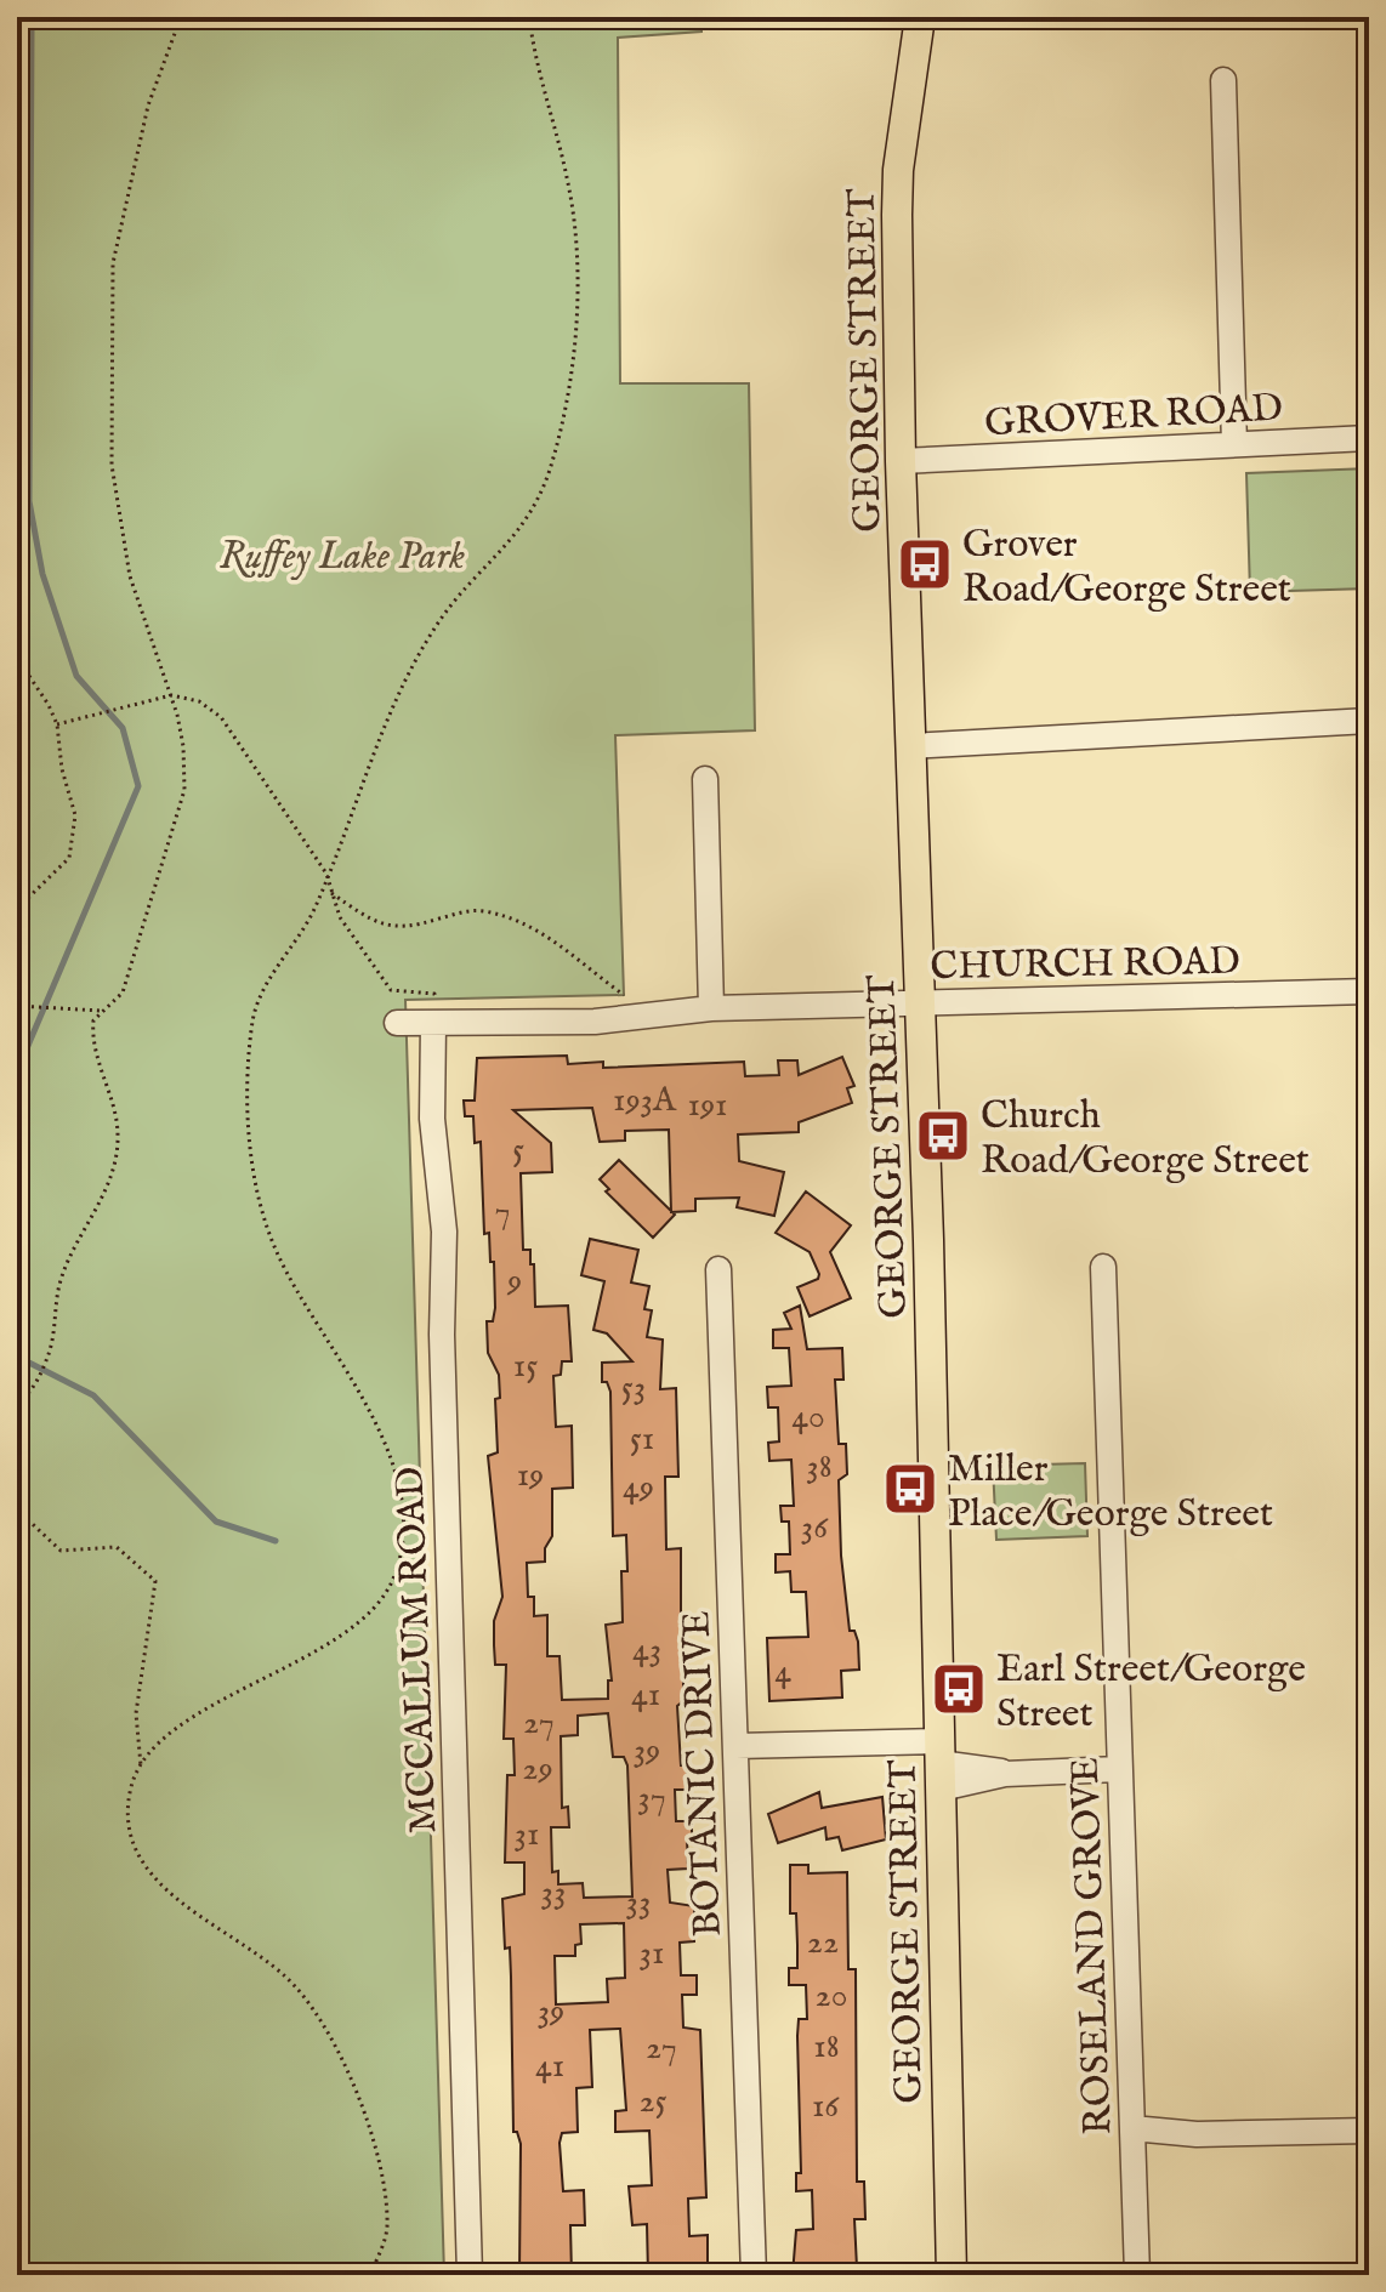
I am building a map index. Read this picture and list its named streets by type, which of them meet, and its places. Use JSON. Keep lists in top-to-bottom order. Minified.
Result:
{"streets":{"main road":["GEORGE STREET"],"street":["GROVER ROAD","CHURCH ROAD","MCCALLUM ROAD","BOTANIC DRIVE","ROSELAND GROVE"]},"crossings":[["GEORGE STREET","GROVER ROAD"],["GEORGE STREET","CHURCH ROAD"],["CHURCH ROAD","MCCALLUM ROAD"]],"parks":["Ruffey Lake Park"],"places":{"bus stop":["Grover Road/George Street","Church Road/George Street","Miller Place/George Street","Earl Street/George Street"]},"house_numbers":["193A","191","5","7","9","15","53","40","51","38","19","49","36","43","4","41","27","39","29","37","31","33","33","22","31","20","39","18","27","41","25","16"]}
